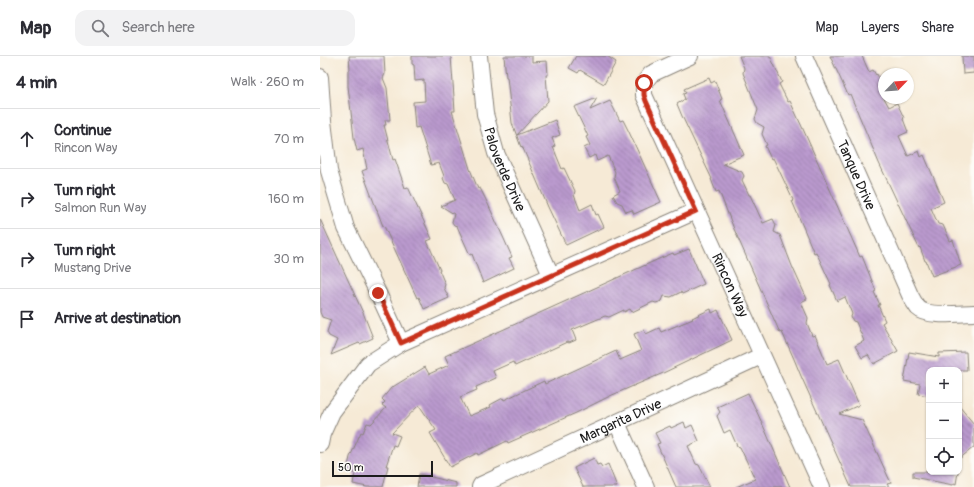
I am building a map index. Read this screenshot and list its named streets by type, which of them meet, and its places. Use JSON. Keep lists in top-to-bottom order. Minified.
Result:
{"streets":{"street":["Paloverde Drive","Tanque Drive","Rincon Way","Margarita Drive"]},"crossings":[["Rincon Way","Margarita Drive"]],"scale_bar":"50 m","north":"top right","page":{"header":"Map","search":"Search here","nav":["Map","Layers","Share"],"heading":["4 min","Walk · 260 m"],"list":[["Continue","Rincon Way","70 m"],["Turn right","Salmon Run Way","160 m"],["Turn right","Mustang Drive","30 m"],"Arrive at destination"],"map_buttons":["+","−"],"scale":"50 m"}}
